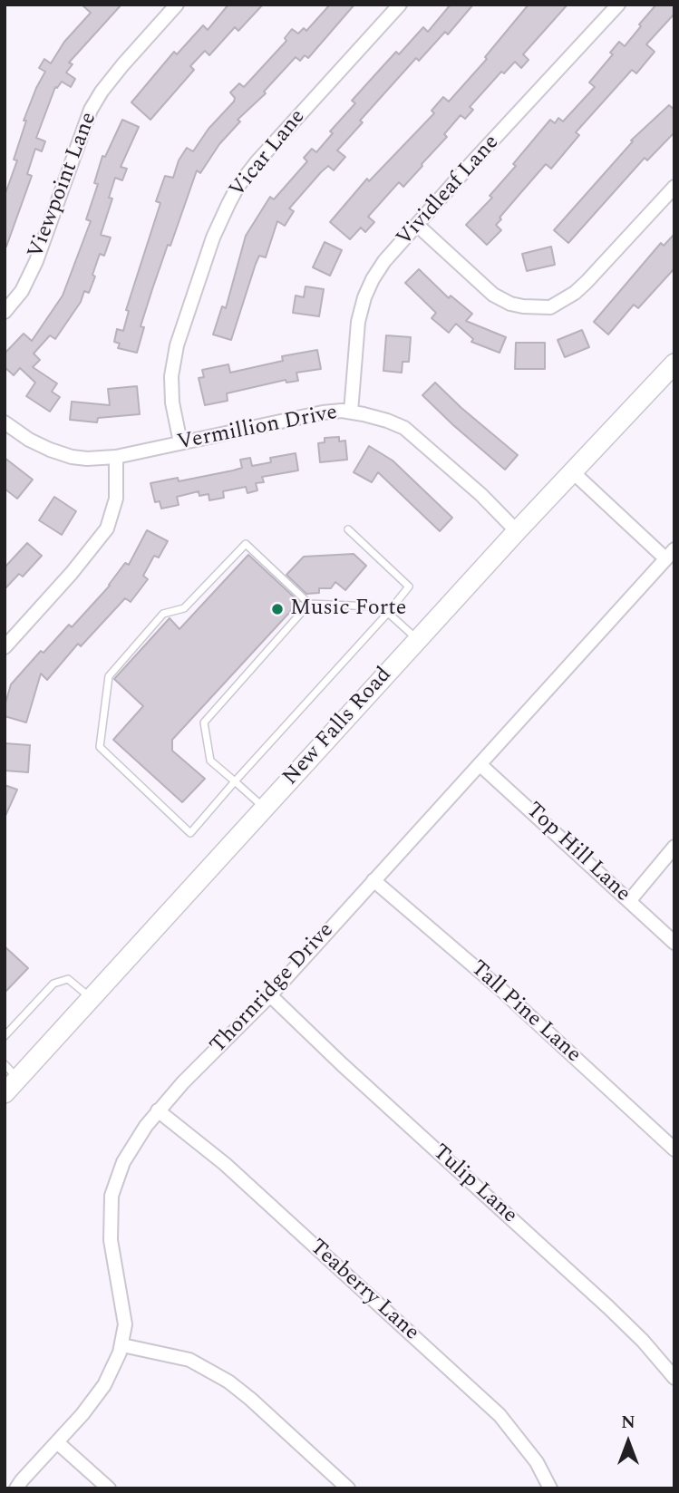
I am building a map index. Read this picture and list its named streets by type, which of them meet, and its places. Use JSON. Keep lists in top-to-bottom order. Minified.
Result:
{"streets":{"main road":["New Falls Road"],"street":["Vicar Lane","Viewpoint Lane","Vividleaf Lane","Vermillion Drive","Top Hill Lane","Thornridge Drive","Tall Pine Lane","Tulip Lane","Teaberry Lane"]},"crossings":[["Vicar Lane","Vermillion Drive"],["Vividleaf Lane","Vermillion Drive"],["Vermillion Drive","New Falls Road"],["Top Hill Lane","Thornridge Drive"],["Thornridge Drive","Tall Pine Lane"],["Thornridge Drive","Tulip Lane"],["Thornridge Drive","Teaberry Lane"]],"places":["Music Forte"],"north":"top"}
